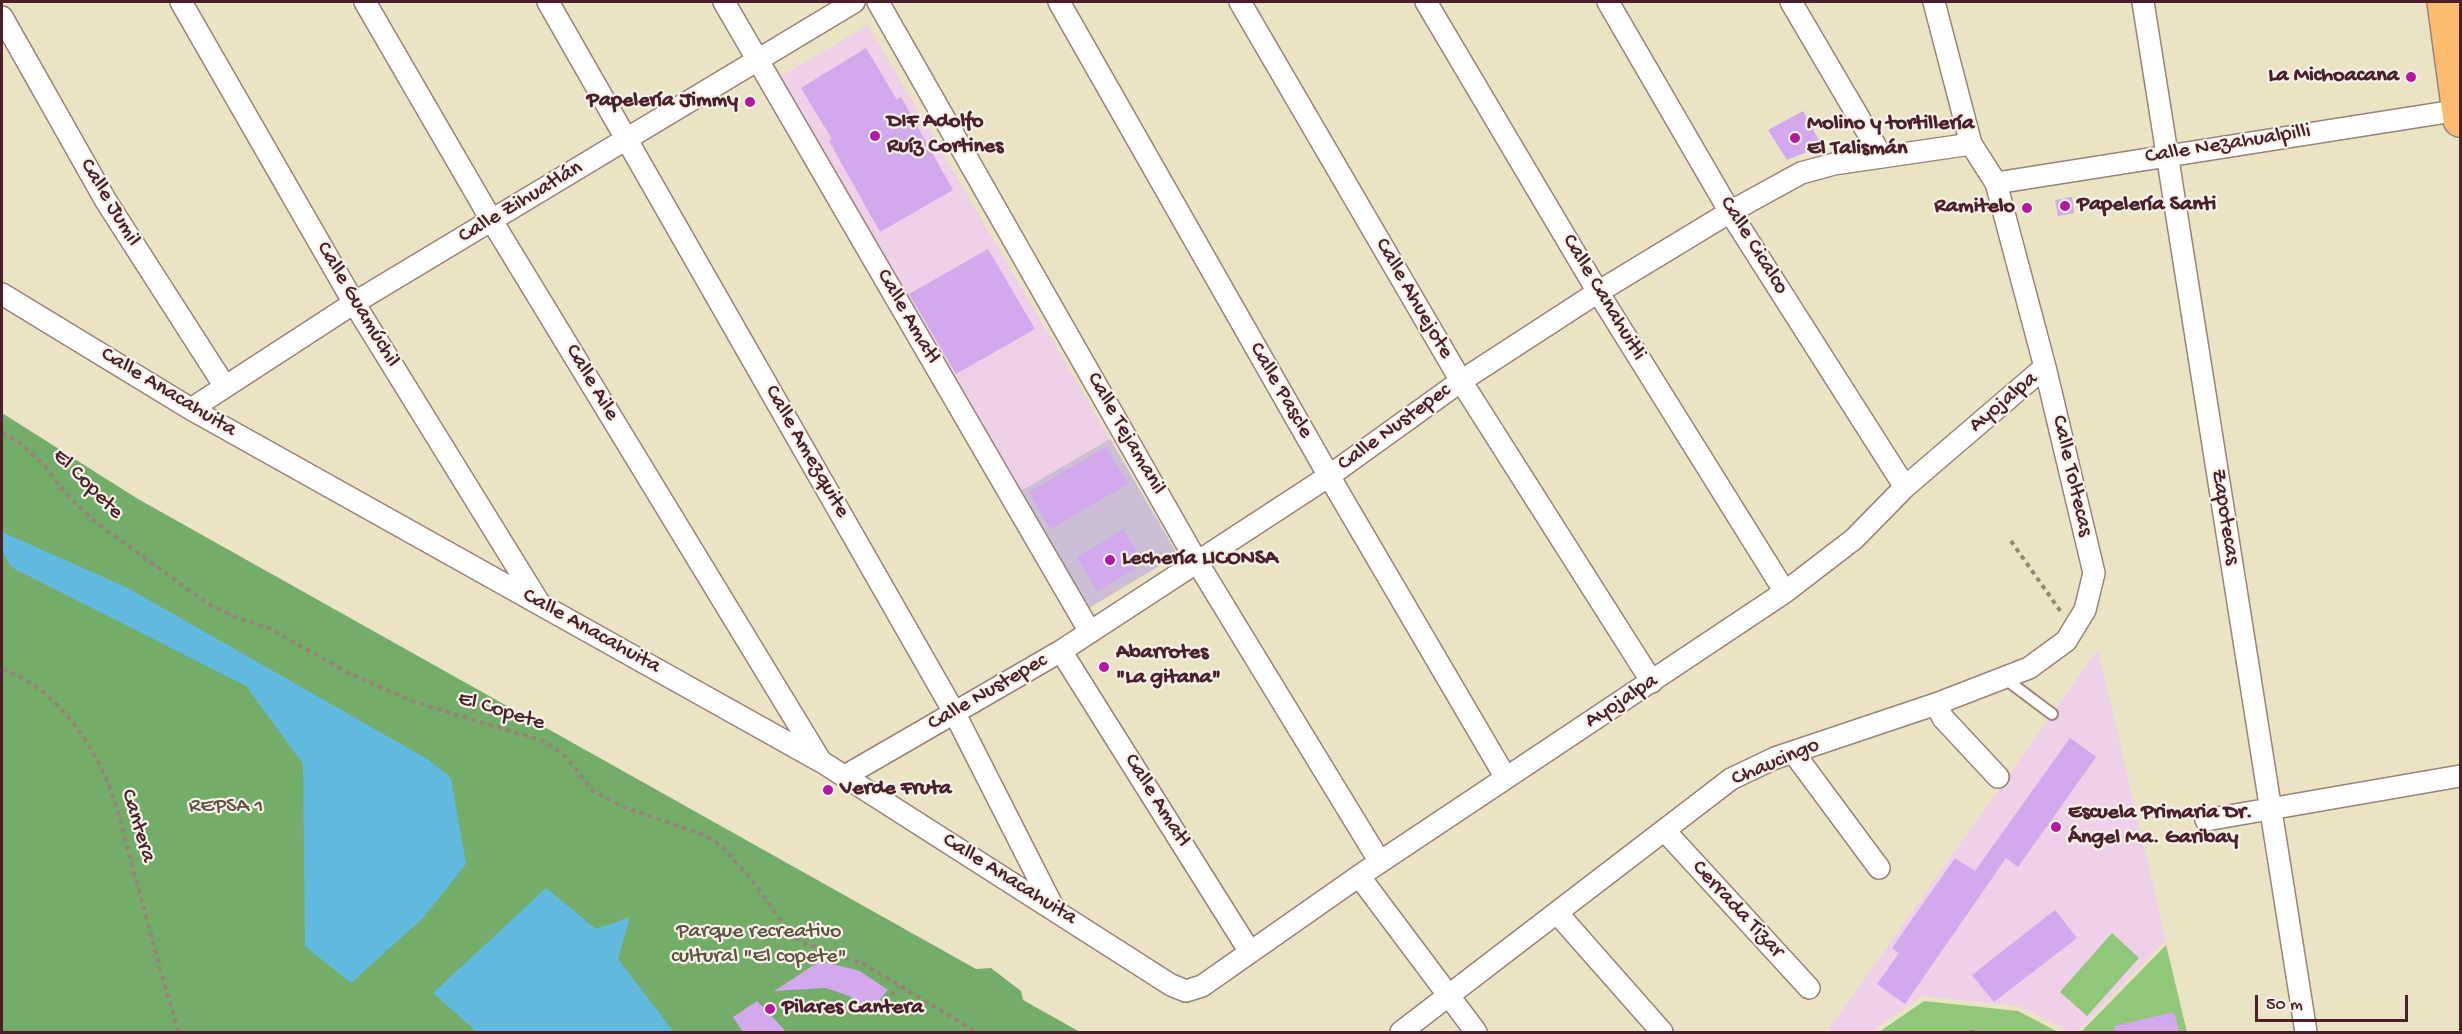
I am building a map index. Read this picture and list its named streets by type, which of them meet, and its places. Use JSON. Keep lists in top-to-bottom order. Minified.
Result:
{"streets":{"street":["Calle Nezahualpilli","Calle Jumil","Calle Zihuatlán","Calle Cicalco","Calle Canahuitli","Calle Ahuejote","Calle Guamúchil","Calle Amatl","Calle Aile","Calle Pascle","Calle Anacahuita","Ayojalpa","Calle Nustepec","Calle Tejamanil","Calle Amezquite","Calle Toltecas","Zapotecas","Chaucingo","Cerrada Tizar"],"path":["El Copete","Cantera"]},"crossings":[["Calle Nezahualpilli","Calle Toltecas"],["Calle Nezahualpilli","Zapotecas"],["Calle Jumil","Calle Zihuatlán"],["Calle Zihuatlán","Calle Guamúchil"],["Calle Zihuatlán","Calle Amatl"],["Calle Zihuatlán","Calle Aile"],["Calle Zihuatlán","Calle Anacahuita"],["Calle Zihuatlán","Calle Amezquite"],["Calle Cicalco","Ayojalpa"],["Calle Cicalco","Calle Nustepec"],["Calle Canahuitli","Ayojalpa"],["Calle Canahuitli","Calle Nustepec"],["Calle Ahuejote","Ayojalpa"],["Calle Ahuejote","Calle Nustepec"],["Calle Guamúchil","Calle Anacahuita"],["Calle Amatl","Ayojalpa"],["Calle Amatl","Calle Nustepec"],["Calle Aile","Calle Anacahuita"],["Calle Pascle","Ayojalpa"],["Calle Pascle","Calle Nustepec"],["Calle Anacahuita","Ayojalpa"],["Calle Anacahuita","Calle Nustepec"],["Calle Anacahuita","Calle Amezquite"],["Ayojalpa","Calle Tejamanil"],["Ayojalpa","Calle Toltecas"],["Calle Nustepec","Calle Tejamanil"],["Calle Nustepec","Calle Amezquite"],["Calle Nustepec","Calle Toltecas"],["Calle Toltecas","Chaucingo"],["Chaucingo","Cerrada Tizar"]],"parks":["REPSA 1","Parque recreativo cultural \"El copete\""],"places":["La Michoacana","Papelería Jimmy","DIF Adolfo Ruíz Cortines","Molino y tortillería El Talismán","Papelería Santi","Ramitelo","Lechería LICONSA","Abarrotes \"La gitana\"","Verde Fruta","Escuela Primaria Dr. Ángel Ma. Garibay","Pilares Cantera"],"scale_bar":"50 m"}
